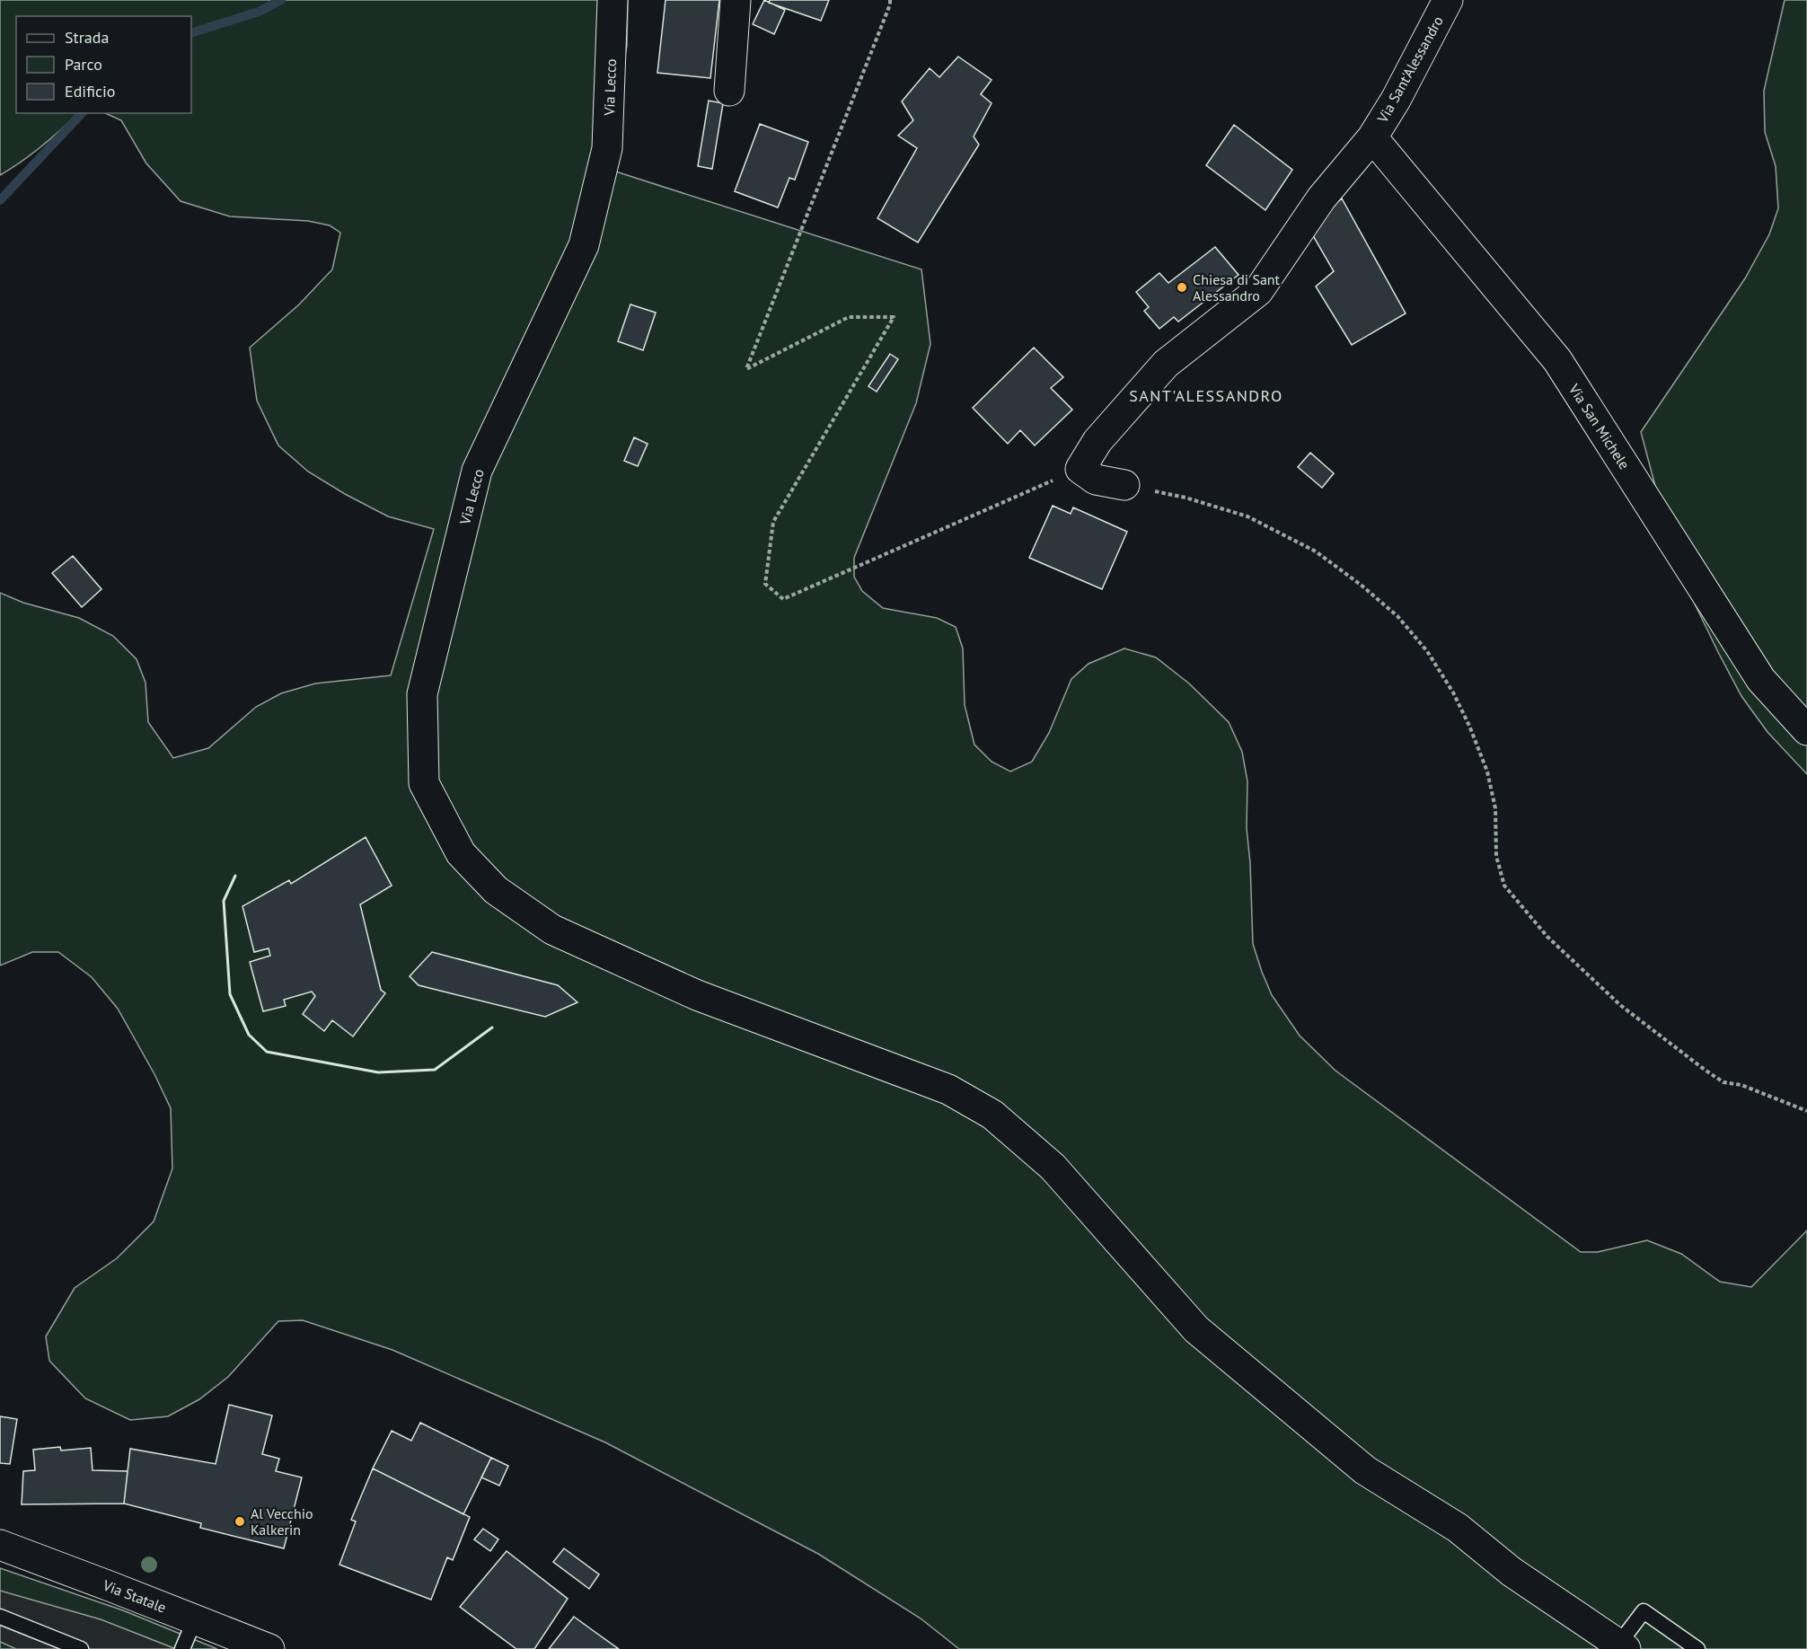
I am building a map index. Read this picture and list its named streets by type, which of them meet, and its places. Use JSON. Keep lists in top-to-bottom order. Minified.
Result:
{"streets":{"main road":["Via Sant'Alessandro","Via Lecco","Via San Michele","Via Statale"]},"crossings":[["Via Sant'Alessandro","Via San Michele"]],"districts":["SANT'ALESSANDRO"],"places":["Chiesa di Sant Alessandro","Al Vecchio Kalkerin"],"legend":["Strada","Parco","Edificio"]}
